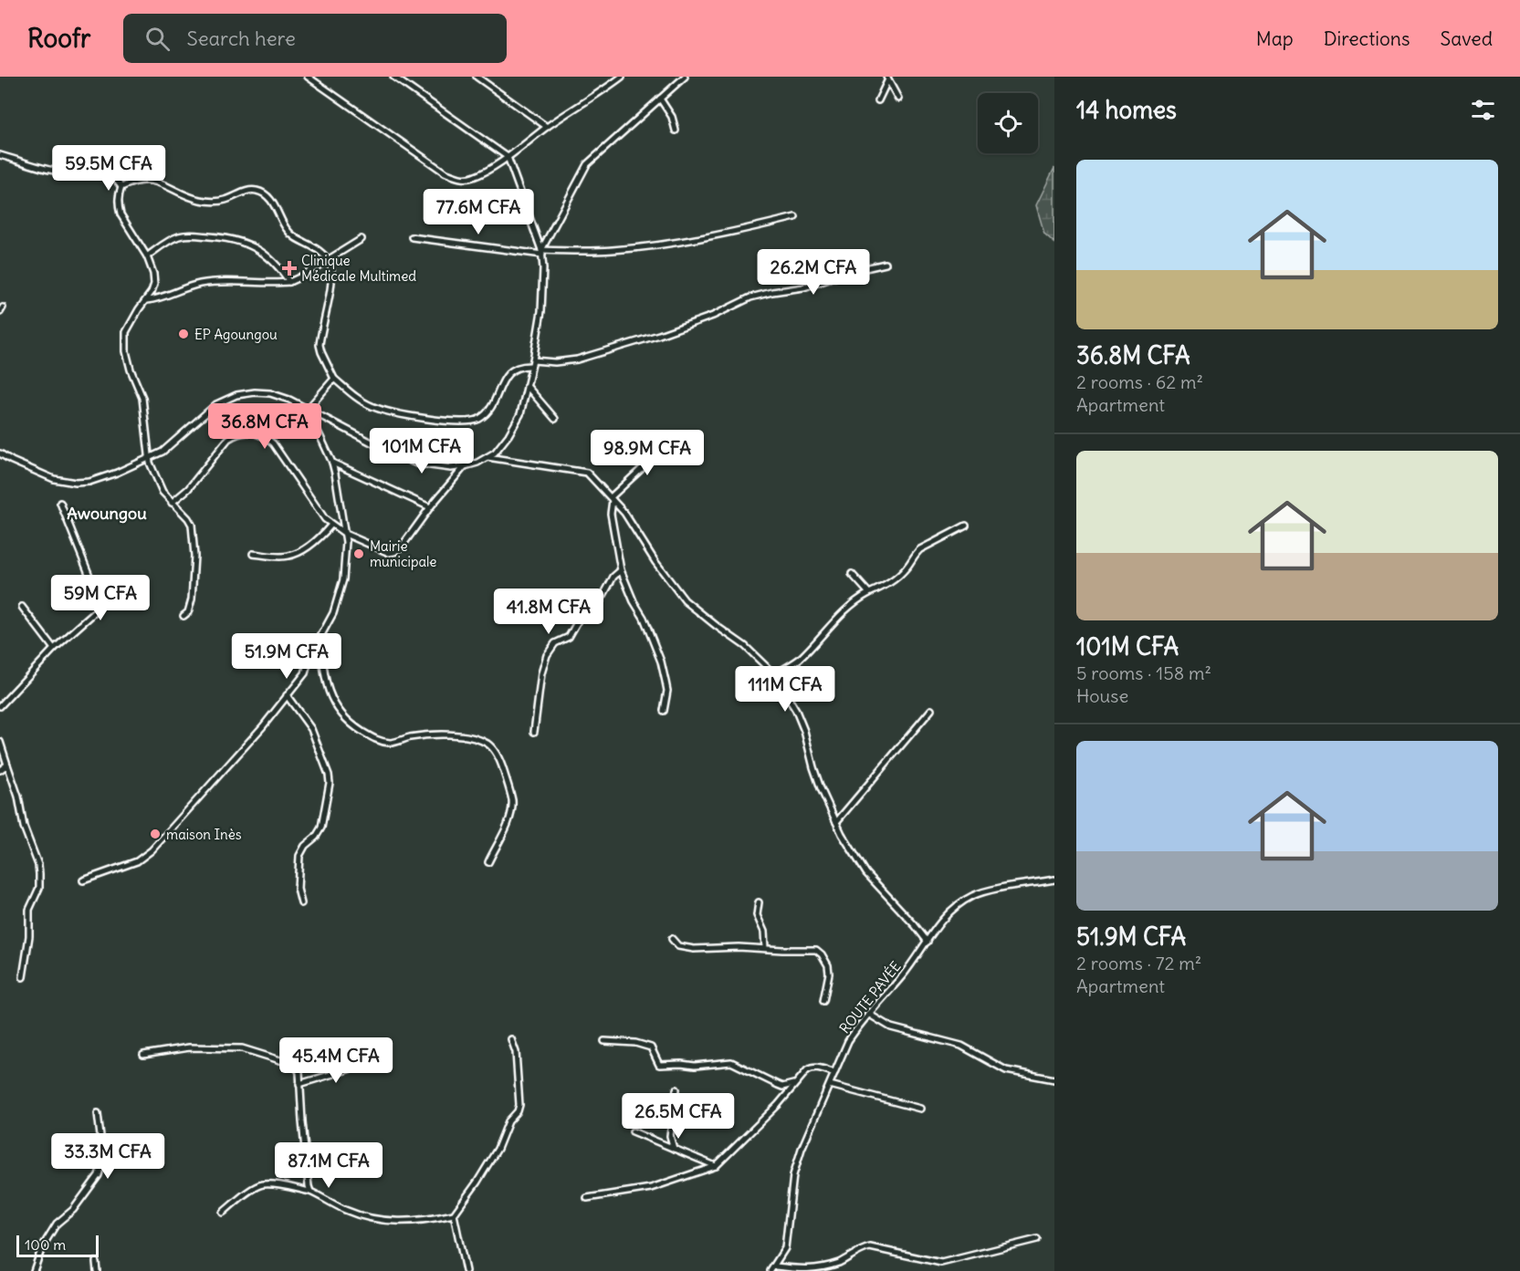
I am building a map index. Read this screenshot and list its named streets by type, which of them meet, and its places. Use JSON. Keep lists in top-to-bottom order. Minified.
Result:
{"streets":{"street":["ROUTE PAVÉE"]},"districts":["Awoungou"],"places":{"health":["Clinique Médicale Multimed"],"other":["EP Agoungou","Mairie municipale","maison Inès"]},"scale_bar":"100 m","page":{"header":"Roofr","search":"Search here","nav":["Map","Directions","Saved"],"heading":"14 homes","list":[{"name":"36.8M CFA","note":"2 rooms · 62 m² · Apartment"},{"name":"101M CFA","note":"5 rooms · 158 m² · House"},{"name":"51.9M CFA","note":"2 rooms · 72 m² · Apartment"}],"price":["59.5M CFA","77.6M CFA","26.2M CFA","36.8M CFA","101M CFA","98.9M CFA","59M CFA","41.8M CFA","51.9M CFA","111M CFA","45.4M CFA","26.5M CFA","33.3M CFA","87.1M CFA"],"scale":"100 m"}}
